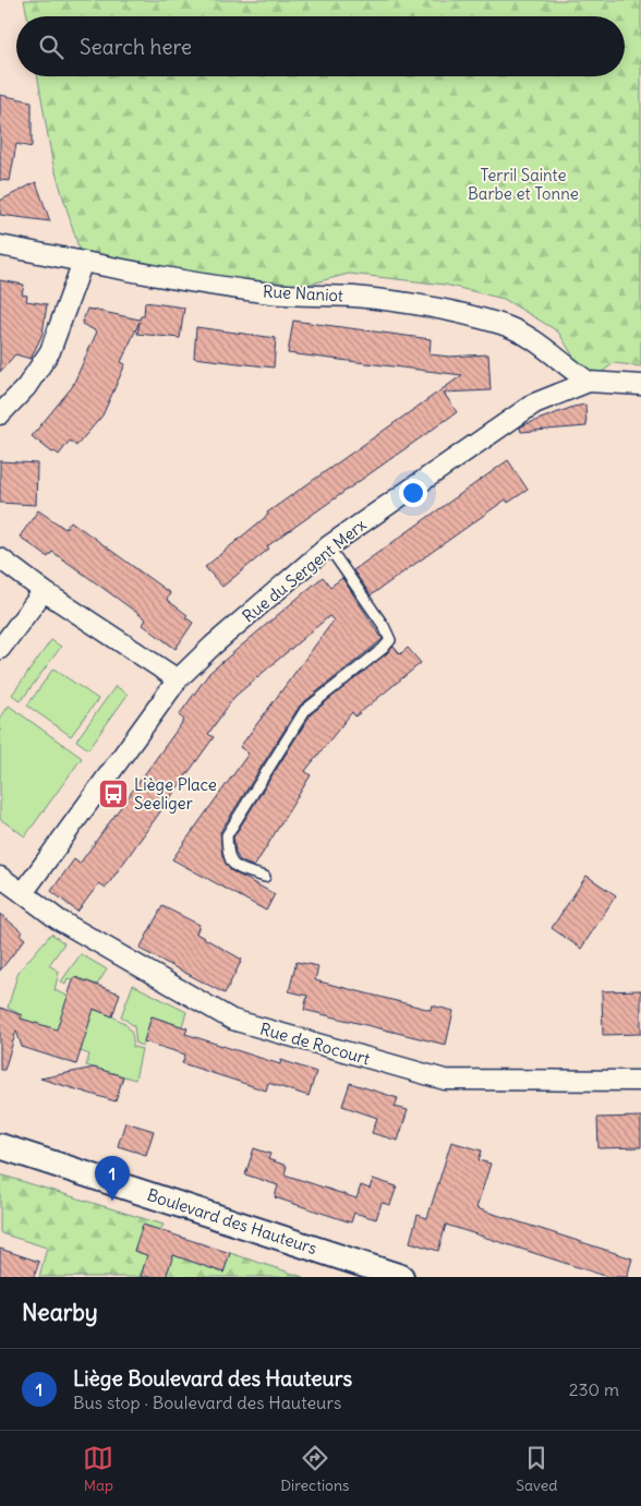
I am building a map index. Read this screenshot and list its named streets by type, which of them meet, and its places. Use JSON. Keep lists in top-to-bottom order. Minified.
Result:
{"streets":{"street":["Rue Naniot","Rue du Sergent Merx","Rue de Rocourt","Boulevard des Hauteurs"]},"crossings":[["Rue Naniot","Rue du Sergent Merx"],["Rue du Sergent Merx","Rue de Rocourt"]],"parks":["Terril Sainte Barbe et Tonne"],"places":{"bus stop":["Liège Place Seeliger"]},"page":{"search":"Search here","pins":"1","heading":"Nearby","list":[{"mark":"1","name":"Liège Boulevard des Hauteurs","note":"Bus stop · Boulevard des Hauteurs","value":"230 m"}],"nav":["Map","Directions","Saved"]}}
